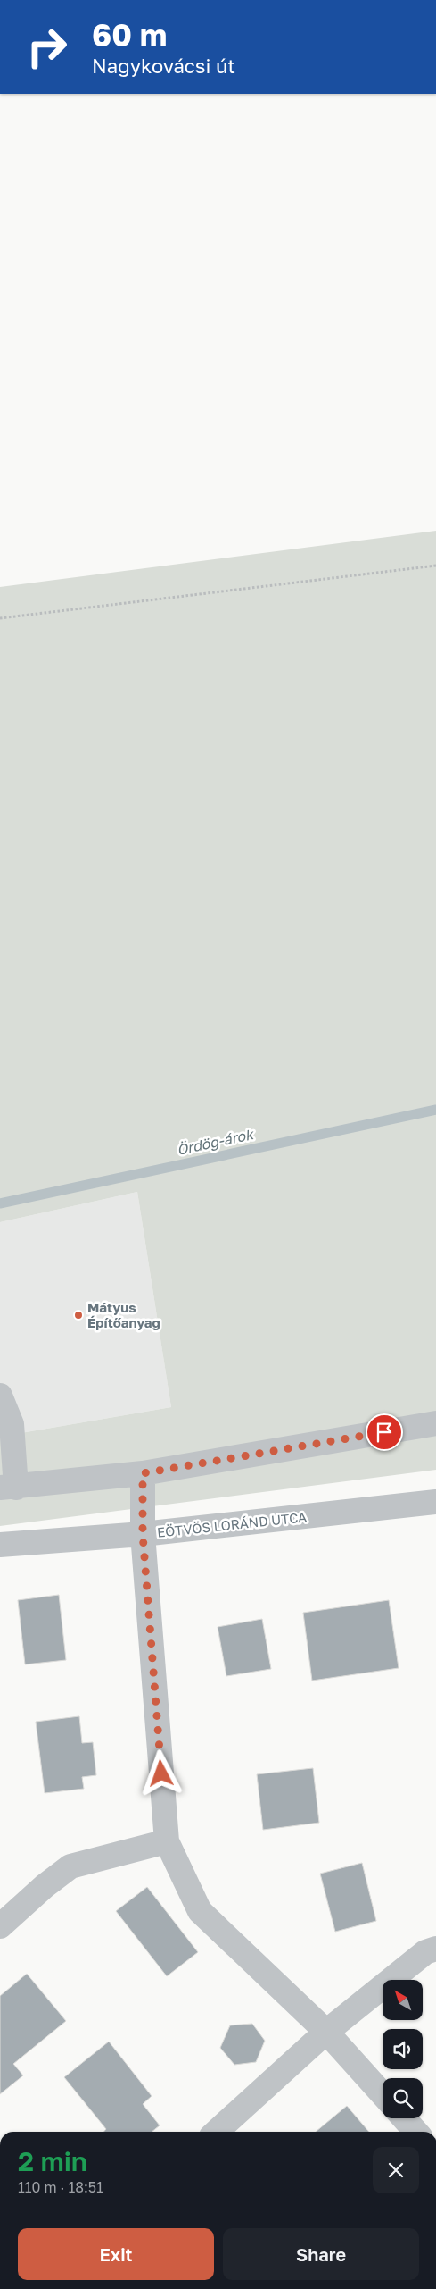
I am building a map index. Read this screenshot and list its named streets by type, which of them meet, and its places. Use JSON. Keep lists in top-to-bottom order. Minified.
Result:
{"streets":{"street":["EÖTVÖS LORÁND UTCA"]},"water":["Ördög-árok"],"places":["Mátyus Építőanyag"],"north":"top left","page":{"turn":["60 m","Nagykovácsi út"],"heading":["2 min","110 m · 18:51"],"buttons":["Exit","Share"]}}
